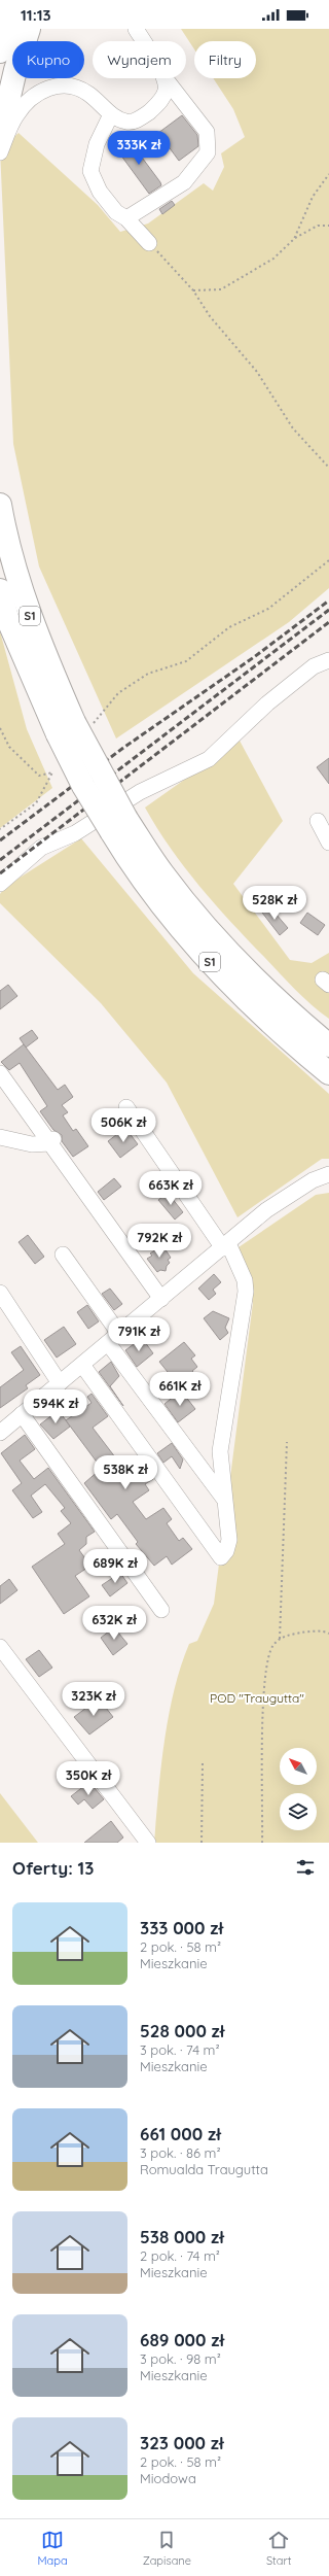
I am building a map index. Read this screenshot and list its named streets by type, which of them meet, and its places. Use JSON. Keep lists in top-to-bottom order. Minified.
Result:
{"streets":{"highway":["S1"]},"parks":["POD \"Traugutta\""],"north":"top left","page":{"status":"11:13","chip":["Kupno","Wynajem","Filtry"],"price":["333K zł","528K zł","506K zł","663K zł","792K zł","791K zł","661K zł","594K zł","538K zł","689K zł","632K zł","323K zł","350K zł"],"heading":"Oferty: 13","list":[{"name":"333 000 zł","note":"2 pok. · 58 m² · Mieszkanie"},{"name":"528 000 zł","note":"3 pok. · 74 m² · Mieszkanie"},{"name":"661 000 zł","note":"3 pok. · 86 m² · Romualda Traugutta"},{"name":"538 000 zł","note":"2 pok. · 74 m² · Mieszkanie"},{"name":"689 000 zł","note":"3 pok. · 98 m² · Mieszkanie"},{"name":"323 000 zł","note":"2 pok. · 58 m² · Miodowa"}],"tabs":["Mapa","Zapisane","Start"]}}
